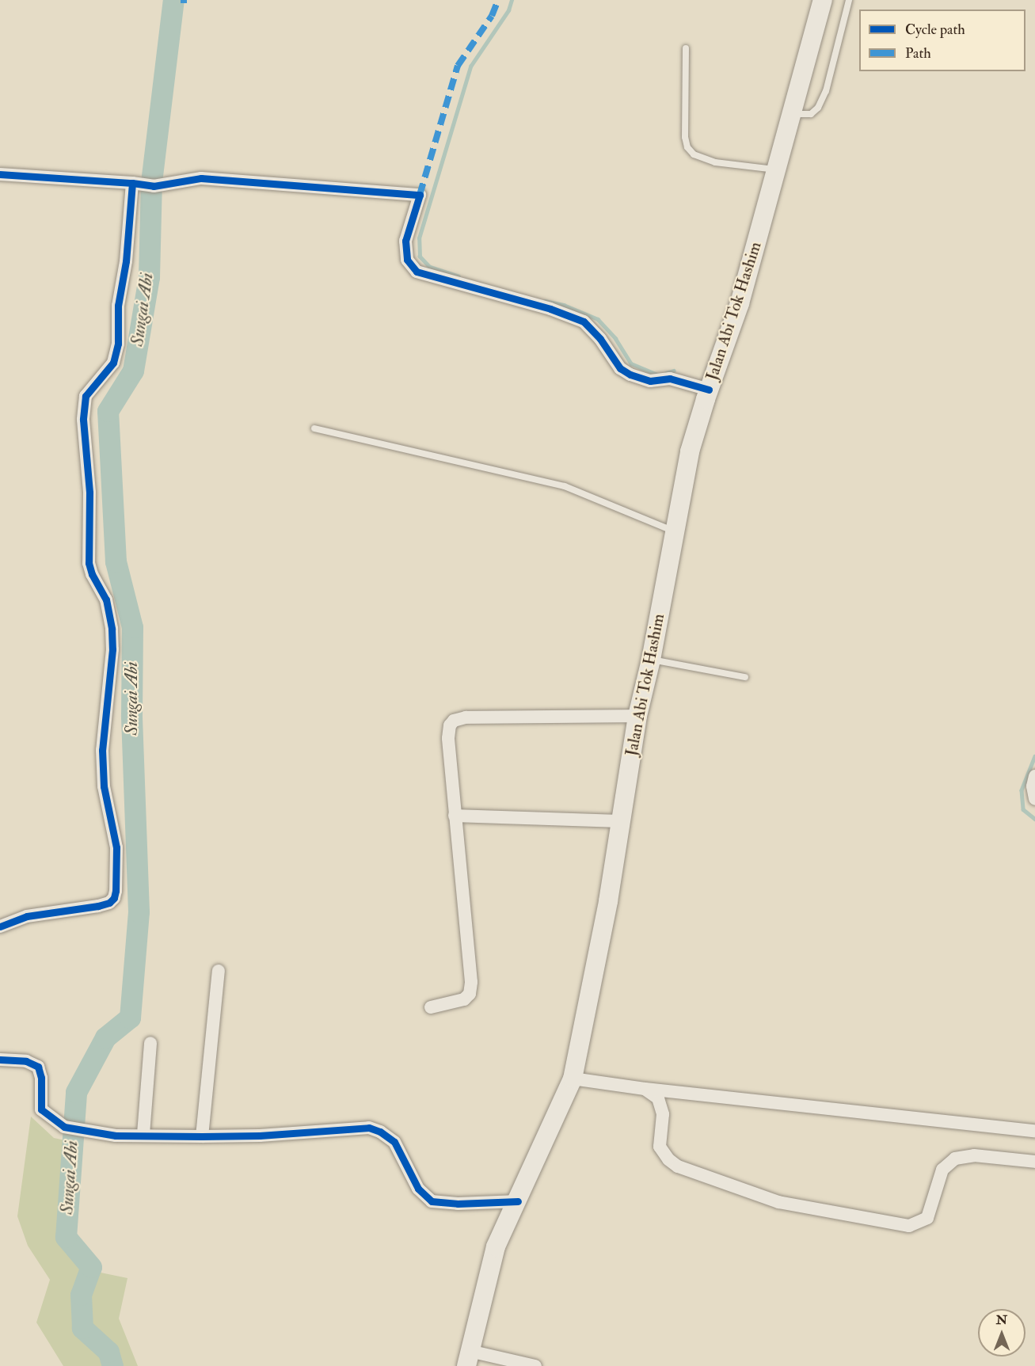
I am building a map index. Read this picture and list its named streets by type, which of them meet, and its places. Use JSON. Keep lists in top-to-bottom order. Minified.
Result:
{"streets":{"main road":["Jalan Abi Tok Hashim"]},"water":["Sungai Abi"],"legend":["Cycle path","Path"],"north":"top"}
